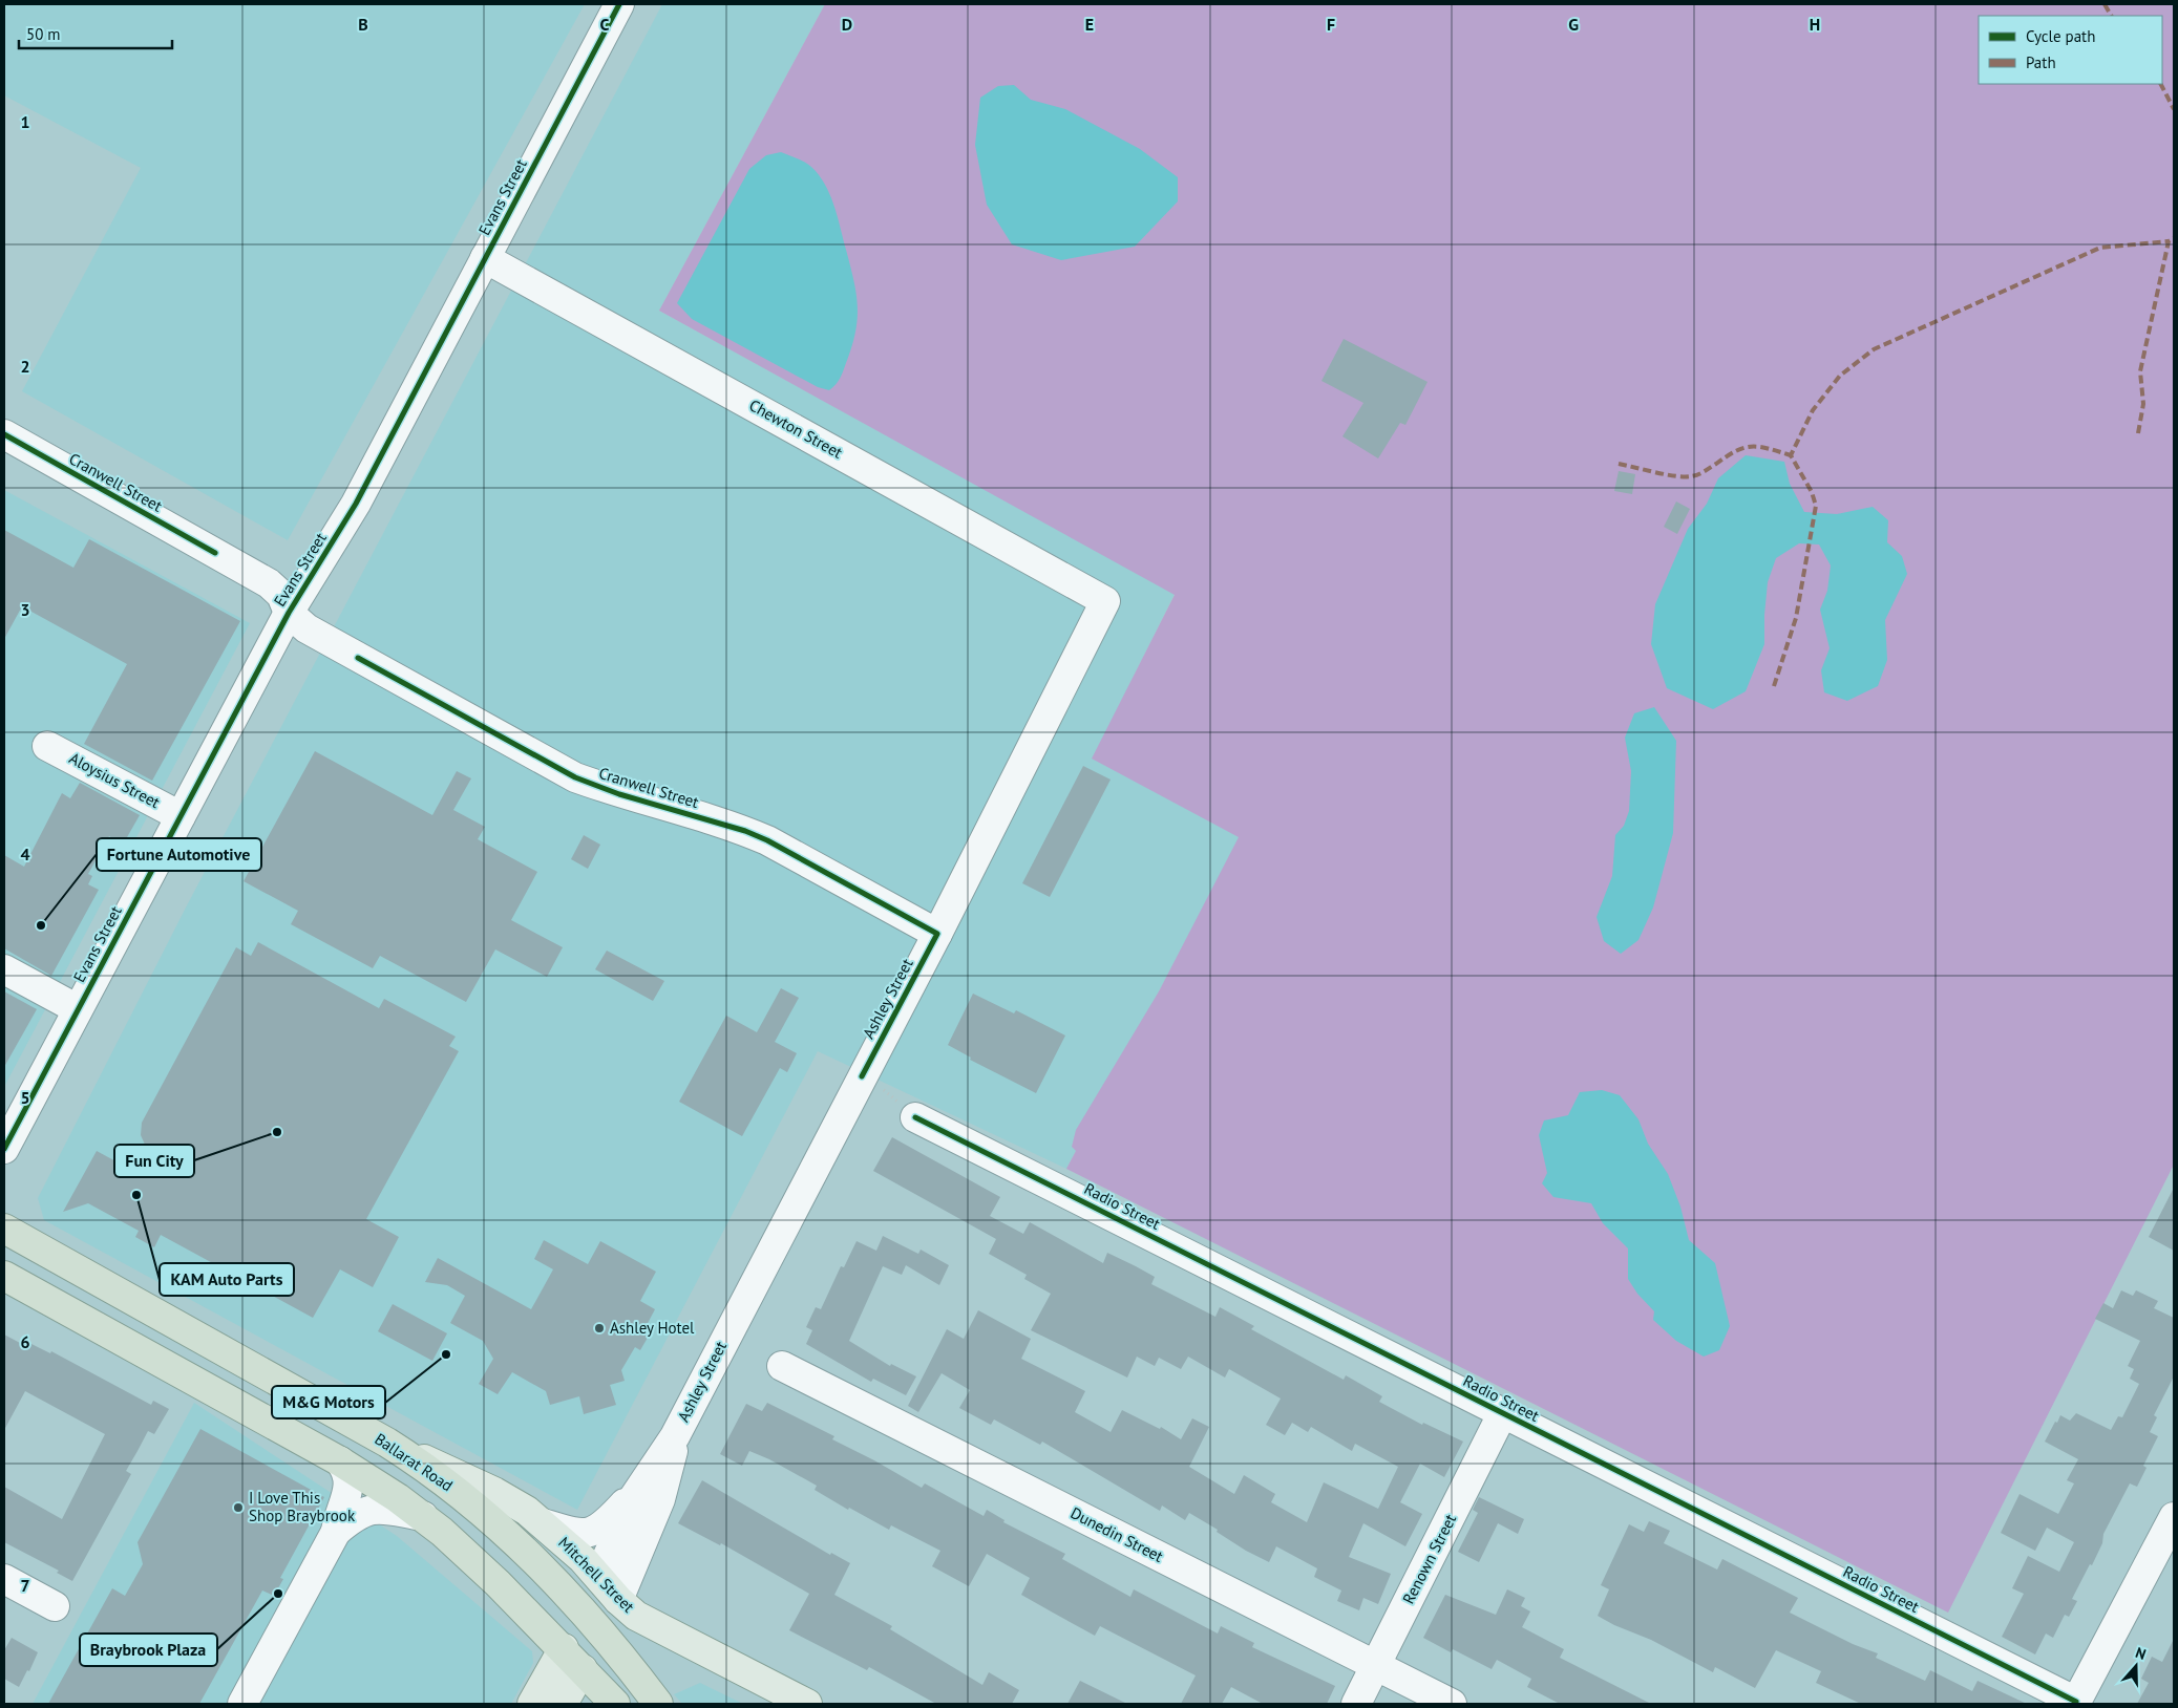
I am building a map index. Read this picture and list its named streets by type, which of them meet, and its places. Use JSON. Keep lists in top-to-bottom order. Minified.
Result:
{"streets":{"highway":["Ashley Street","Ballarat Road"],"main road":["Mitchell Street"],"street":["Evans Street","Chewton Street","Cranwell Street","Aloysius Street","Radio Street","Dunedin Street","Renown Street"]},"crossings":[["Evans Street","Chewton Street"],["Evans Street","Cranwell Street"],["Evans Street","Aloysius Street"],["Chewton Street","Ashley Street"],["Cranwell Street","Ashley Street"],["Ashley Street","Ballarat Road"],["Ashley Street","Mitchell Street"],["Radio Street","Renown Street"],["Ballarat Road","Mitchell Street"],["Dunedin Street","Renown Street"]],"places":["Fortune Automotive","Fun City","KAM Auto Parts","Ashley Hotel","M&G Motors","I Love This Shop Braybrook","Braybrook Plaza"],"legend":["Cycle path","Path"],"scale_bar":"50 m","north":"top","grid":{"columns":["B","C","D","E","F","G","H"],"rows":["1","2","3","4","5","6","7"]}}
